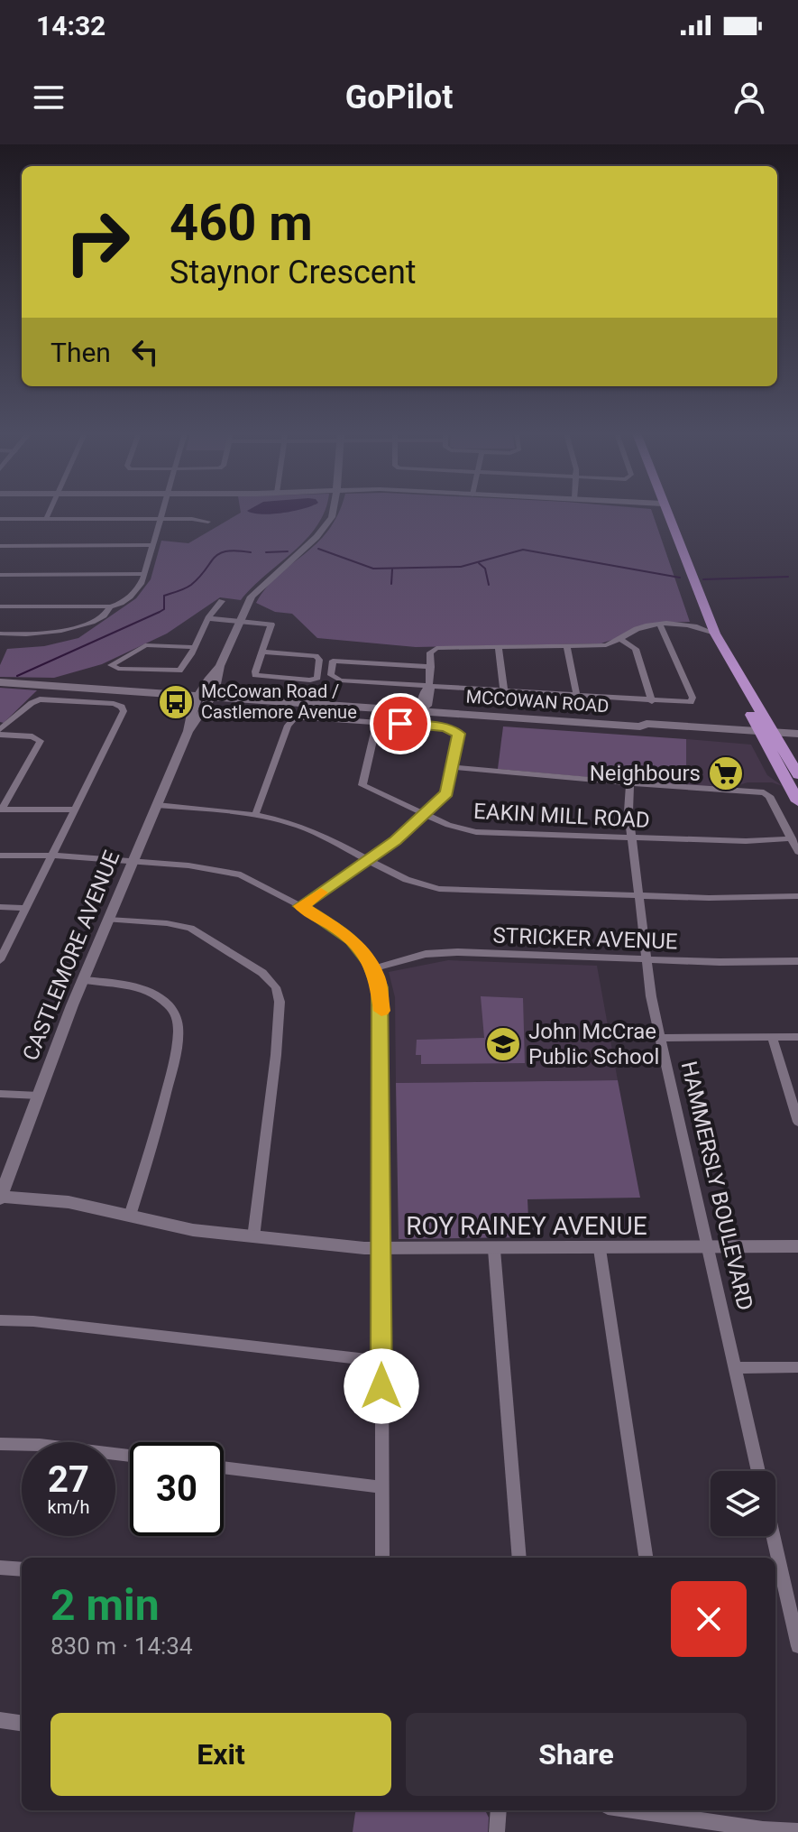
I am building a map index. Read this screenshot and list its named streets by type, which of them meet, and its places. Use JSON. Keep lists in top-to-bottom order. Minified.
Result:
{"streets":{"main road":["MCCOWAN ROAD"],"street":["EAKIN MILL ROAD","STRICKER AVENUE","CASTLEMORE AVENUE","HAMMERSLY BOULEVARD","ROY RAINEY AVENUE"]},"crossings":[["MCCOWAN ROAD","CASTLEMORE AVENUE"],["EAKIN MILL ROAD","HAMMERSLY BOULEVARD"],["STRICKER AVENUE","HAMMERSLY BOULEVARD"],["CASTLEMORE AVENUE","ROY RAINEY AVENUE"],["HAMMERSLY BOULEVARD","ROY RAINEY AVENUE"]],"places":{"bus stop":["McCowan Road / Castlemore Avenue"],"supermarket":["Neighbours"],"school or university":["John McCrae Public School"]},"page":{"status":"14:32","header":"GoPilot","turn":["460 m","Staynor Crescent"],"then":"Then","speed":"27 km/h","limit":"30","heading":["2 min","830 m · 14:34"],"buttons":["Exit","Share"]}}
